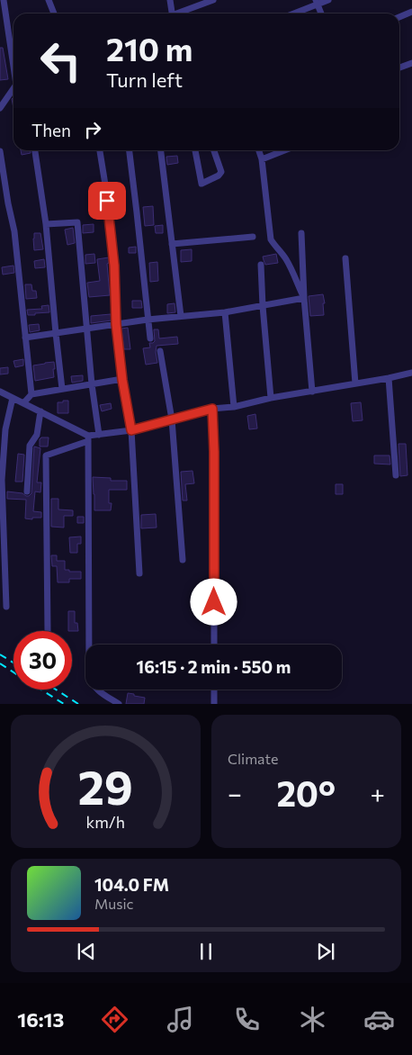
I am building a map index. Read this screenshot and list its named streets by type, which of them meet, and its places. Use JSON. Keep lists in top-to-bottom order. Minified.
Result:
{"page":{"turn":["210 m","Turn left"],"then":"Then","limit":"30","trip":"16:15 · 2 min · 550 m","tile":"Climate","heat":["−","20°","+"],"song":["104.0 FM","Music"],"tabs":"16:13","gauge":["29","km/h"]}}
